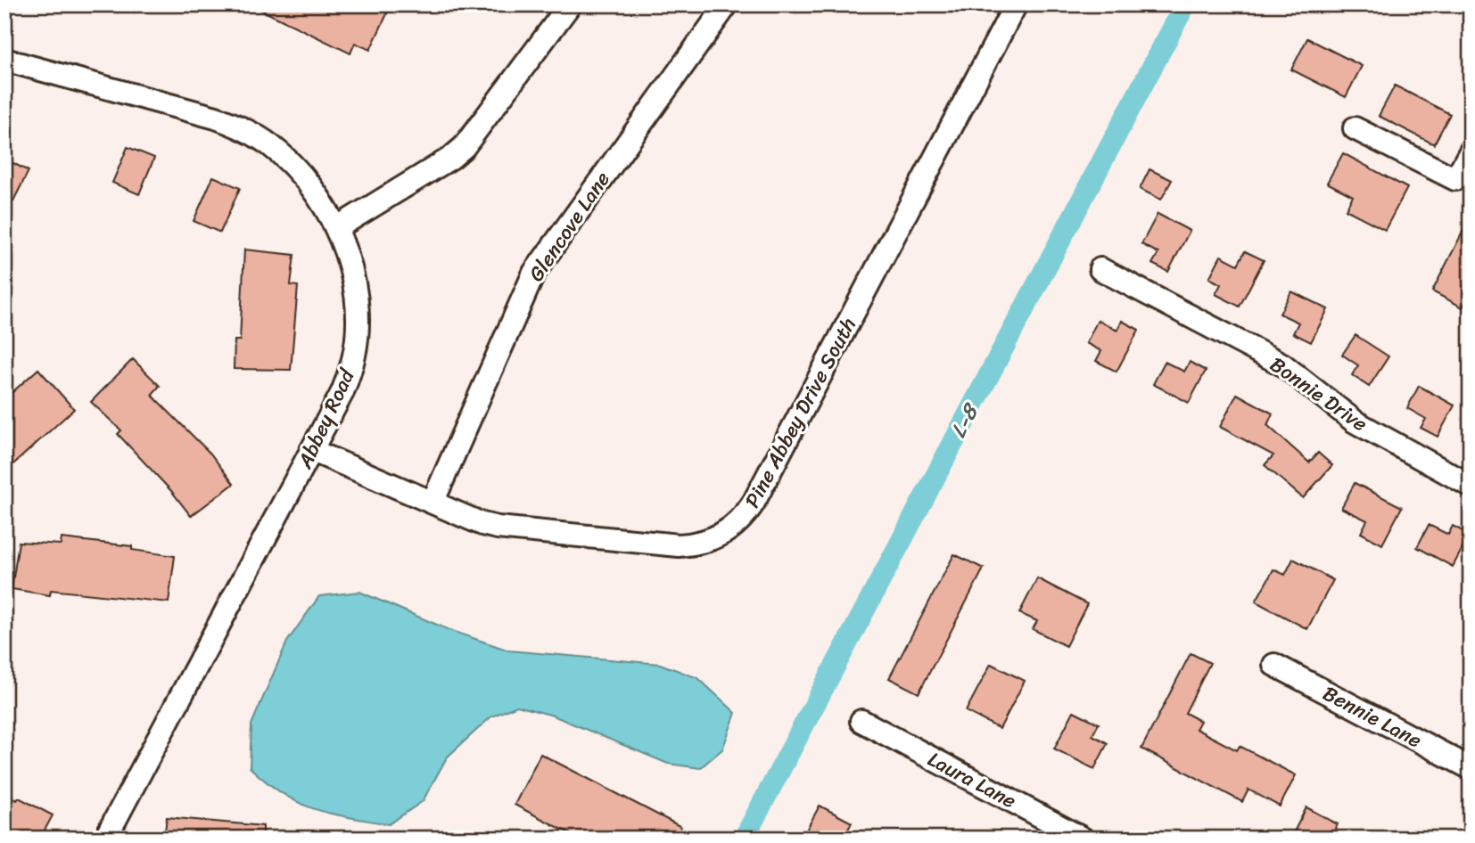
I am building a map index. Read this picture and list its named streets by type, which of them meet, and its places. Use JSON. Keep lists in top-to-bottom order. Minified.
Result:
{"streets":{"street":["Glencove Lane","Bonnie Drive","Pine Abbey Drive South","Abbey Road","Bennie Lane","Laura Lane"]},"crossings":[["Glencove Lane","Pine Abbey Drive South"],["Pine Abbey Drive South","Abbey Road"]],"water":["L-8"]}
